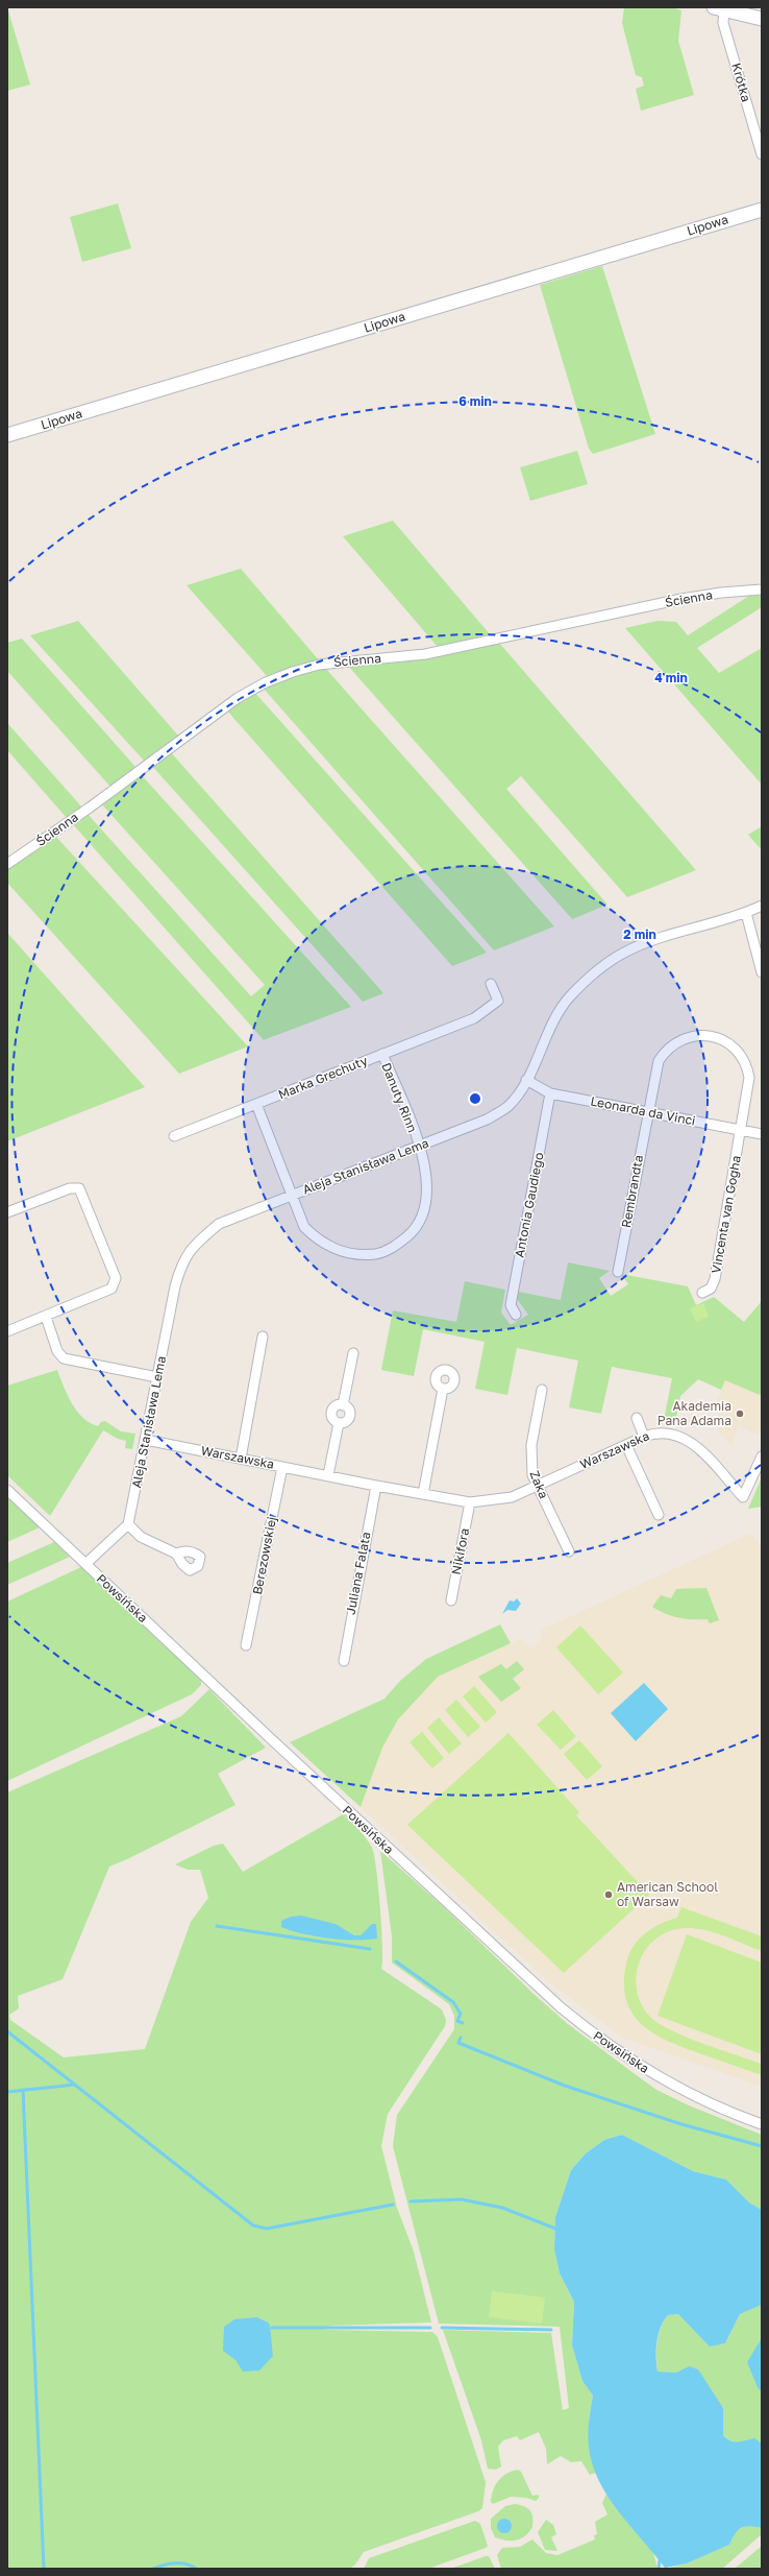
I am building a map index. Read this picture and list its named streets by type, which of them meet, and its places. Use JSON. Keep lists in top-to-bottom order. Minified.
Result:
{"streets":{"street":["Krótka","Lipowa","Ścienna","Marka Grechuty","Danuty Rinn","Leonarda da Vinci","Aleja Stanisława Lema","Rembrandta","Antonia Gaudiego","Vincenta van Gogha","Warszawska","Zaka","Nikifora","Berezowskiej","Juliana Falata","Powsińska"]},"crossings":[["Marka Grechuty","Danuty Rinn"],["Danuty Rinn","Aleja Stanisława Lema"],["Leonarda da Vinci","Aleja Stanisława Lema"],["Leonarda da Vinci","Rembrandta"],["Leonarda da Vinci","Antonia Gaudiego"],["Leonarda da Vinci","Vincenta van Gogha"],["Aleja Stanisława Lema","Warszawska"],["Rembrandta","Vincenta van Gogha"],["Warszawska","Zaka"],["Warszawska","Nikifora"],["Warszawska","Berezowskiej"],["Warszawska","Juliana Falata"]],"places":["Akademia Pana Adama","American School of Warsaw"],"rings":["6 min","4 min","2 min"]}
